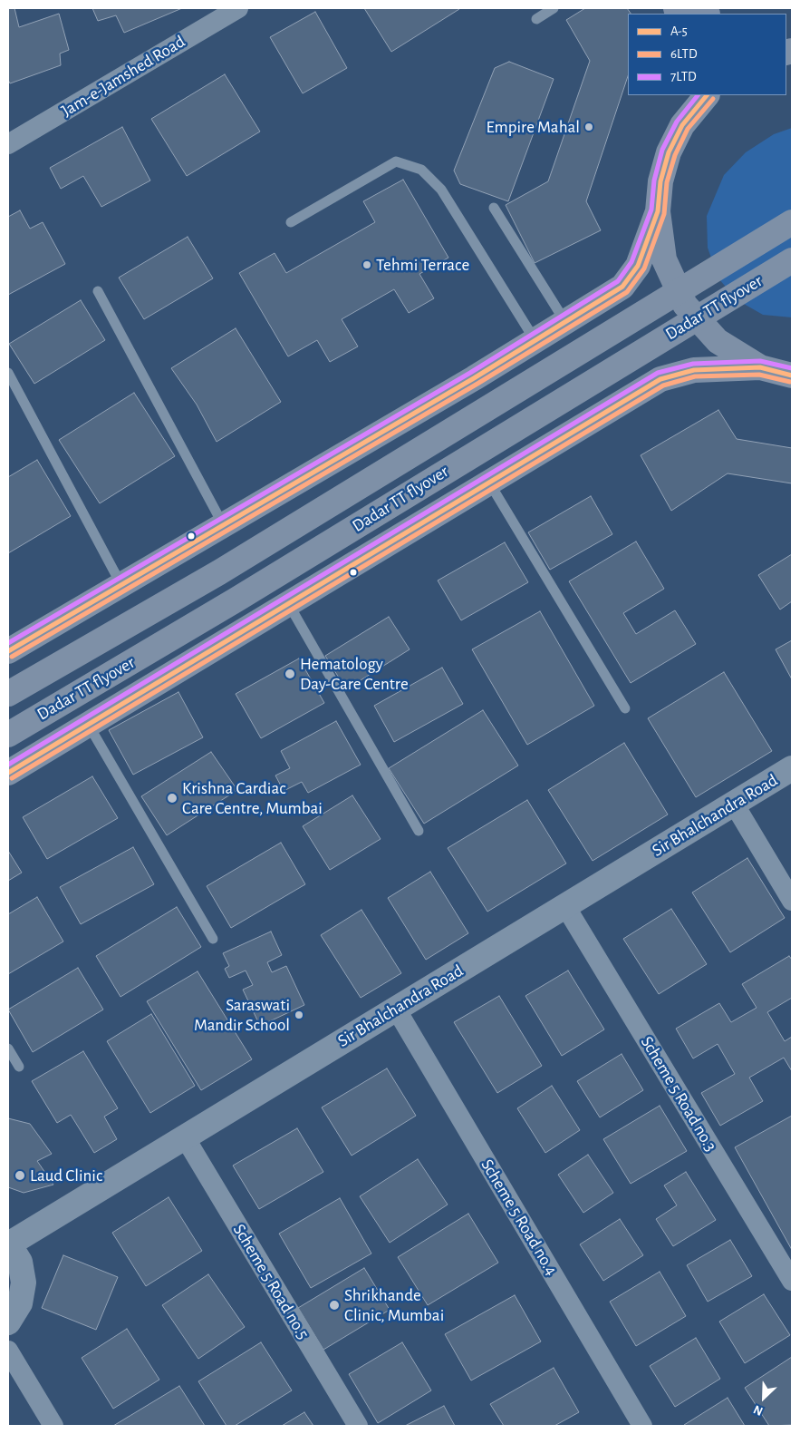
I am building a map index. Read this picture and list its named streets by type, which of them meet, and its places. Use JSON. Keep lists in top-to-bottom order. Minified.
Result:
{"streets":{"highway":["Dadar TT flyover"],"street":["Jam-e-Jamshed Road","Sir Bhalchandra Road","Scheme 5 Road no.3","Scheme 5 Road no.4","Scheme 5 Road no.5"]},"crossings":[["Sir Bhalchandra Road","Scheme 5 Road no.3"],["Sir Bhalchandra Road","Scheme 5 Road no.4"],["Sir Bhalchandra Road","Scheme 5 Road no.5"]],"places":["Empire Mahal","Tehmi Terrace","Hematology Day-Care Centre","Krishna Cardiac Care Centre, Mumbai","Saraswati Mandir School","Laud Clinic","Shrikhande Clinic, Mumbai"],"lines":["transit line A-5","transit line 7LTD","transit line 6LTD"],"legend":["A-5","6LTD","7LTD"],"north":"bottom left"}
